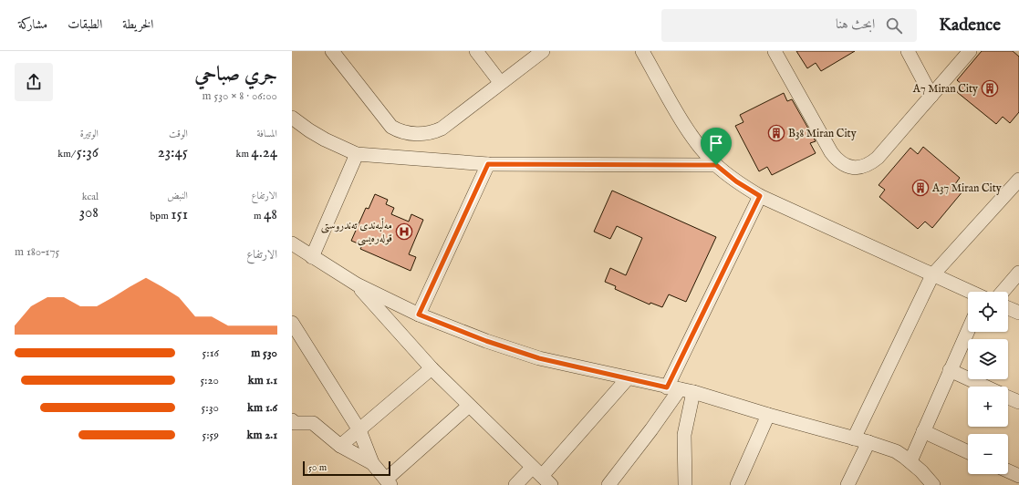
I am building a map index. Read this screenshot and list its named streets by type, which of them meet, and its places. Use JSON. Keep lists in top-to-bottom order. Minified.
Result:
{"places":{"building":["A7 Miran City","B38 Miran City","A37 Miran City"],"hospital":["مەڵبەندی تەندروستی قولەرەیسی"]},"scale_bar":"50 m","page":{"header":"Kadence","search":"ابحث هنا","nav":["الخريطة","الطبقات","مشاركة"],"heading":["جري صباحي","06:00 · 8 × 530 m"],"stats":[["المسافة","4.24 km"],["الوقت","23:45"],["الوتيرة","5:36 /km"],["الارتفاع","48 m"],["النبض","151 bpm"],["kcal","308"]],"chart":["الارتفاع","175–180 m"],"map_buttons":["+","−"],"list":[{"name":"530 m","note":"5:16"},{"name":"1.1 km","note":"5:20"},{"name":"1.6 km","note":"5:30"},{"name":"2.1 km","note":"5:59"}],"scale":"50 m"}}
